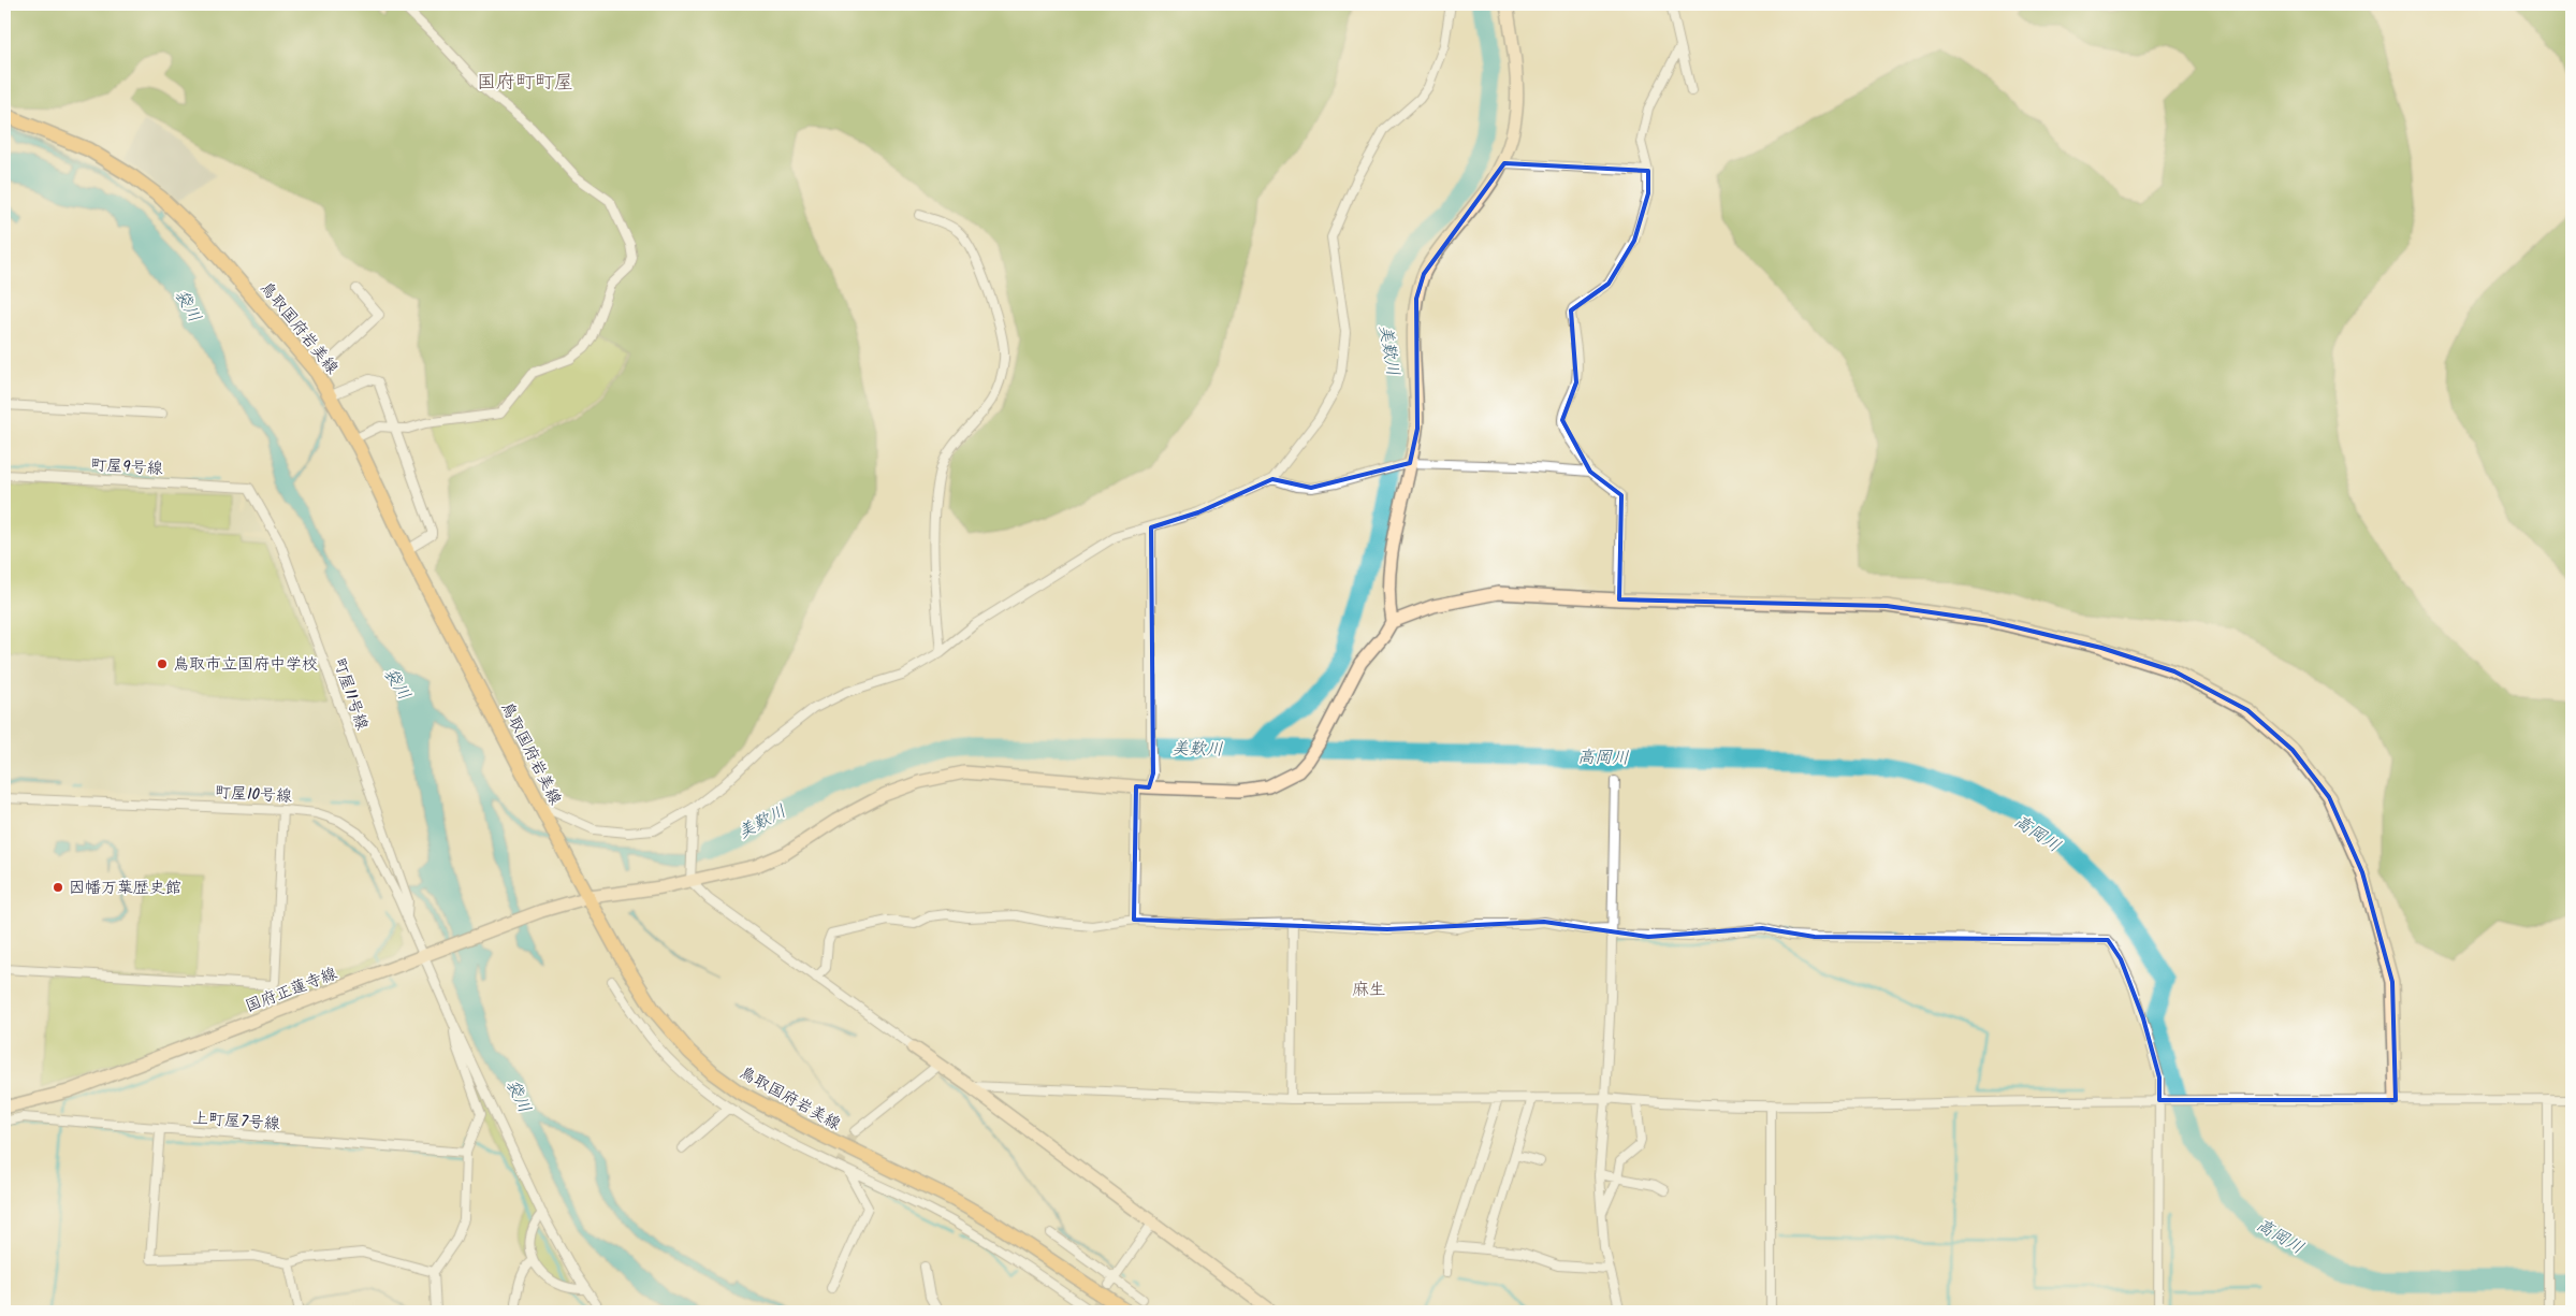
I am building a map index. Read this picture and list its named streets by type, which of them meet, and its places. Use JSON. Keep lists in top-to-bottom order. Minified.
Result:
{"streets":{"main road":["鳥取国府岩美線"],"street":["町屋9号線","町屋11号線","町屋10号線","国府正蓮寺線","上町屋7号線"]},"crossings":[["鳥取国府岩美線","国府正蓮寺線"],["町屋9号線","町屋11号線"],["町屋11号線","町屋10号線"],["町屋10号線","国府正蓮寺線"]],"districts":["国府町町屋","麻生"],"water":["袋川","美歎川","高岡川"],"places":["鳥取市立国府中学校","因幡万葉歴史館"]}
